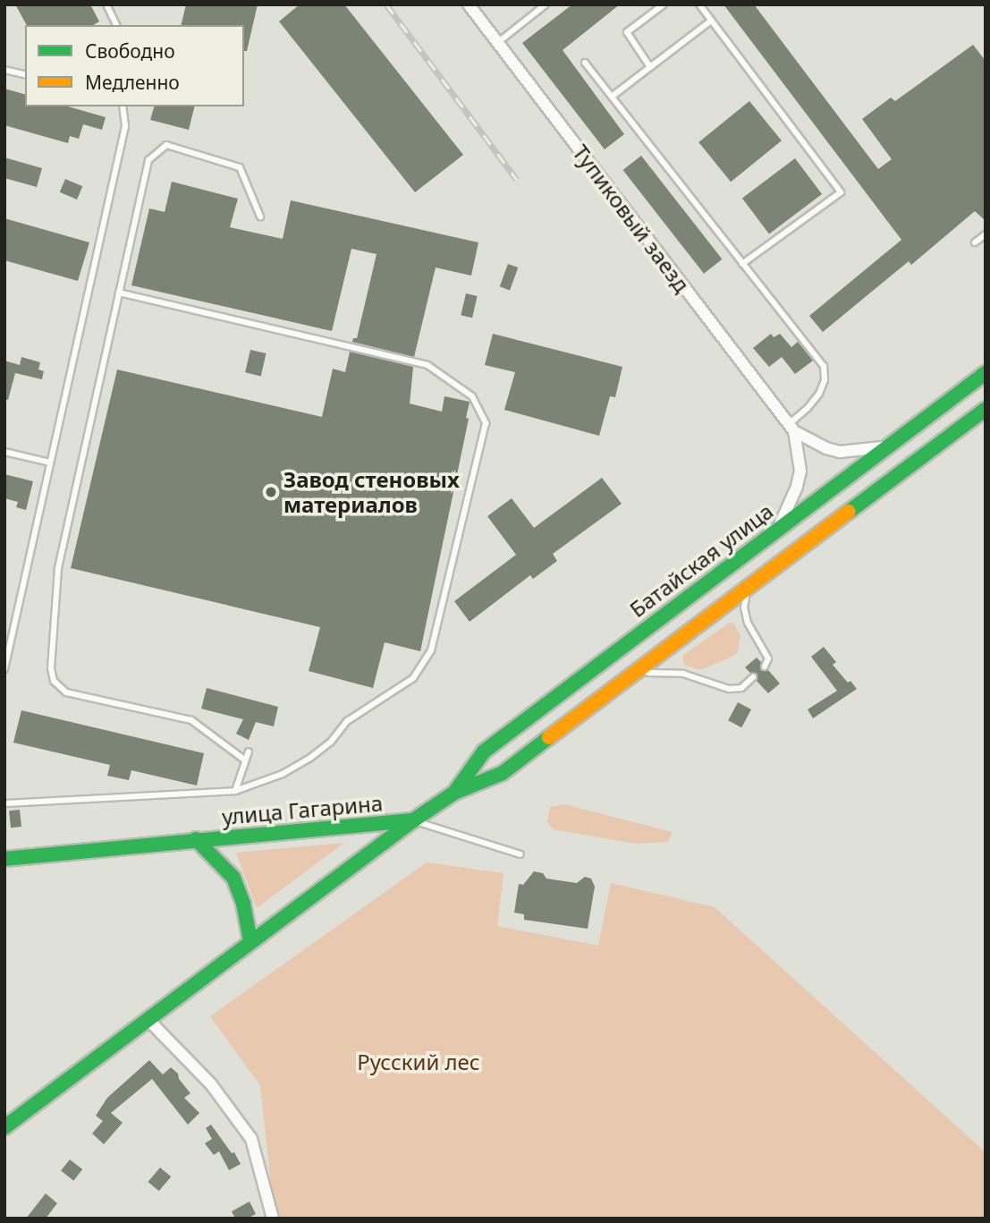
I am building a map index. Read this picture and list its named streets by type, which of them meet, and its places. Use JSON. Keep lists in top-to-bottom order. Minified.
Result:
{"streets":{"main road":["Батайская улица","улица Гагарина"],"street":["Тупиковый заезд"]},"crossings":[["Батайская улица","улица Гагарина"]],"parks":["Русский лес"],"places":["Завод стеновых материалов"],"legend":["Свободно","Медленно"]}
